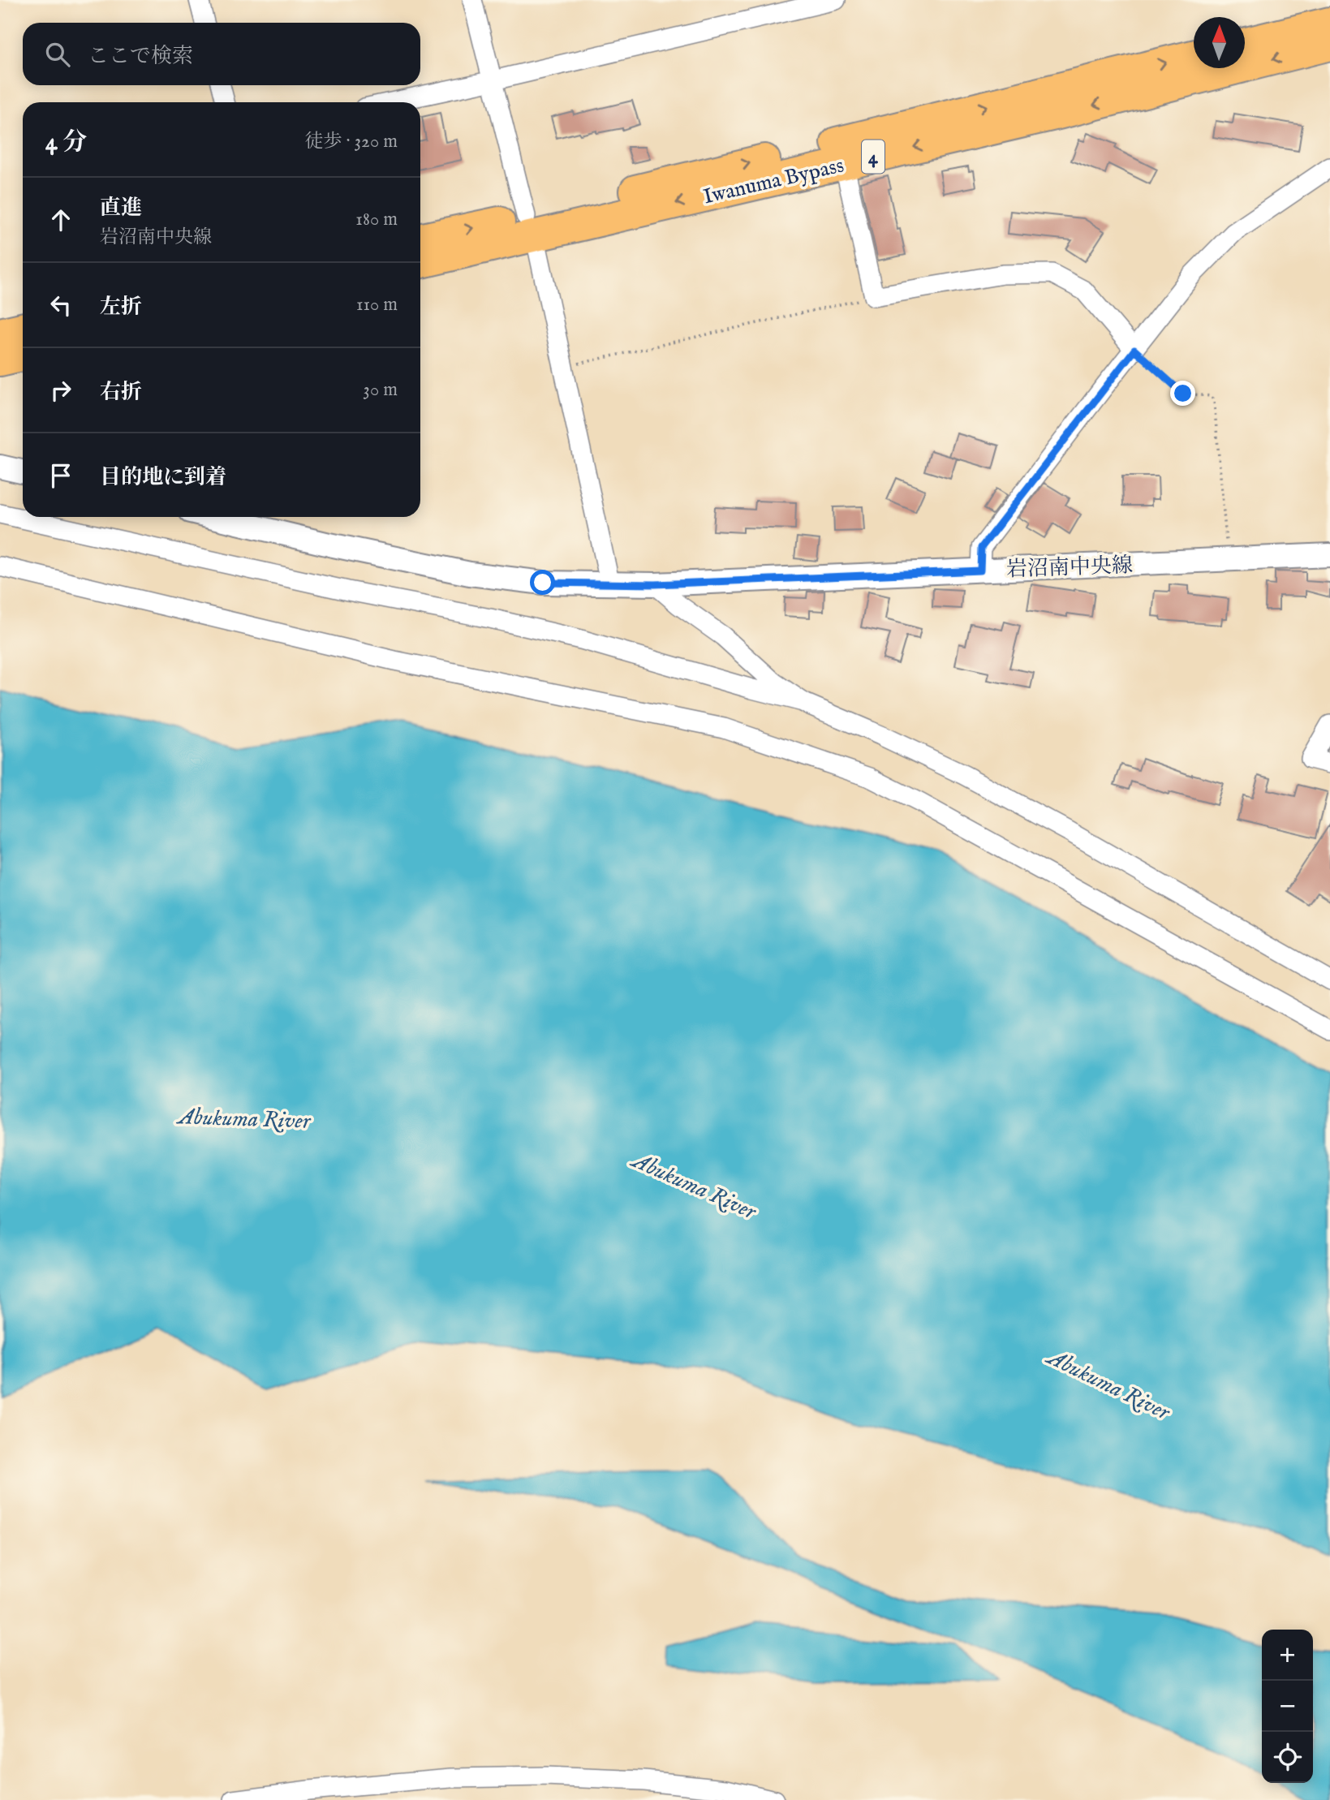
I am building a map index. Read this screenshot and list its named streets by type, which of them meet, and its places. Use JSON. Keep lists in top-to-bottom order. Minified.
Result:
{"streets":{"highway":["4","Iwanuma Bypass"],"street":["岩沼南中央線"]},"water":["Abukuma River"],"north":"top","page":{"search":"ここで検索","heading":["4 分","徒歩 · 320 m"],"list":[["直進","岩沼南中央線","180 m"],["左折","110 m"],["右折","30 m"],"目的地に到着"],"map_buttons":["+","−"]}}
